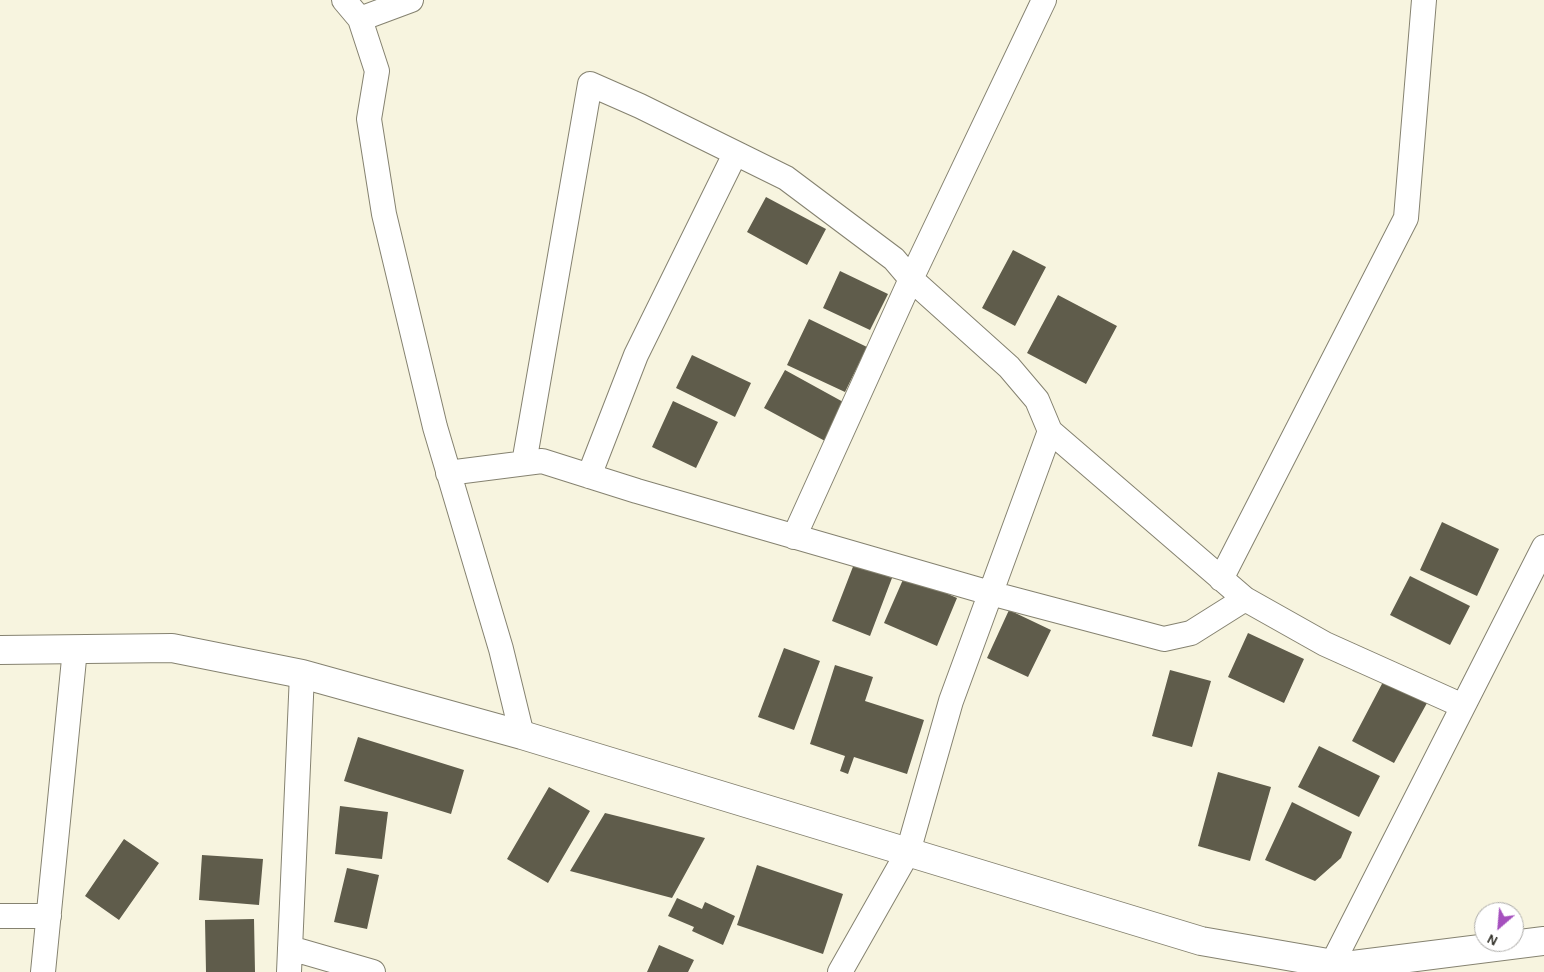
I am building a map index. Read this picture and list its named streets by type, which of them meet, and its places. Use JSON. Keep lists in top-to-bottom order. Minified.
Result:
{"north":"bottom left"}
